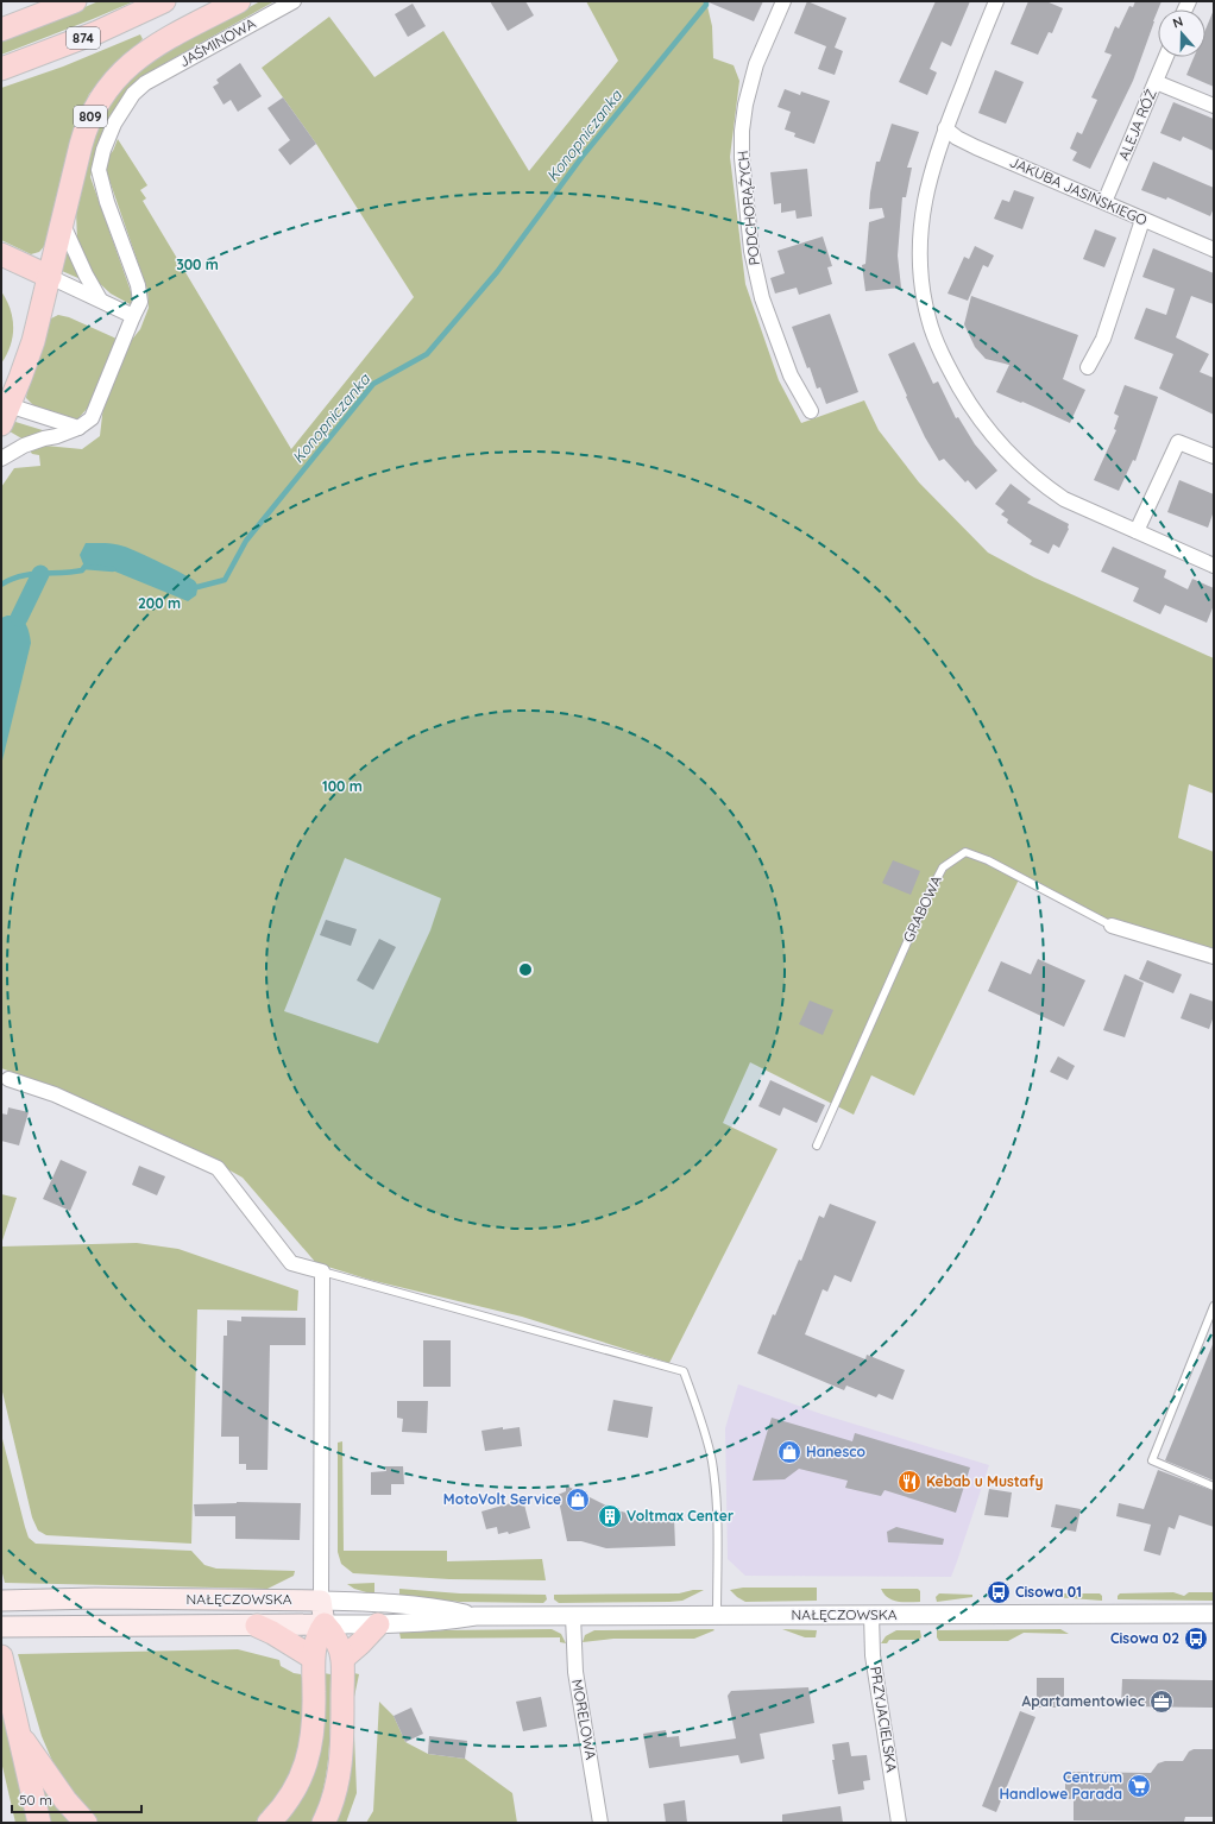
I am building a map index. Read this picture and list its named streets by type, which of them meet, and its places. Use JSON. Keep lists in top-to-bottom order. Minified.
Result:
{"streets":{"main road":["874","809","NAŁĘCZOWSKA"],"street":["JAŚMINOWA","ALEJA RÓŻ","JAKUBA JASIŃSKIEGO","PODCHORĄŻYCH","GRABOWA","MORELOWA","PRZYJACIELSKA"]},"crossings":[["ALEJA RÓŻ","JAKUBA JASIŃSKIEGO"],["NAŁĘCZOWSKA","MORELOWA"],["NAŁĘCZOWSKA","PRZYJACIELSKA"]],"water":["Konopniczanka"],"places":{"shop":["Hanesco","MotoVolt Service"],"restaurant":["Kebab u Mustafy"],"building":["Voltmax Center"],"bus stop":["Cisowa 01","Cisowa 02"],"office":["Apartamentowiec"],"supermarket":["Centrum Handlowe Parada"]},"scale_bar":"50 m","north":"top","rings":["300 m","200 m","100 m"]}
